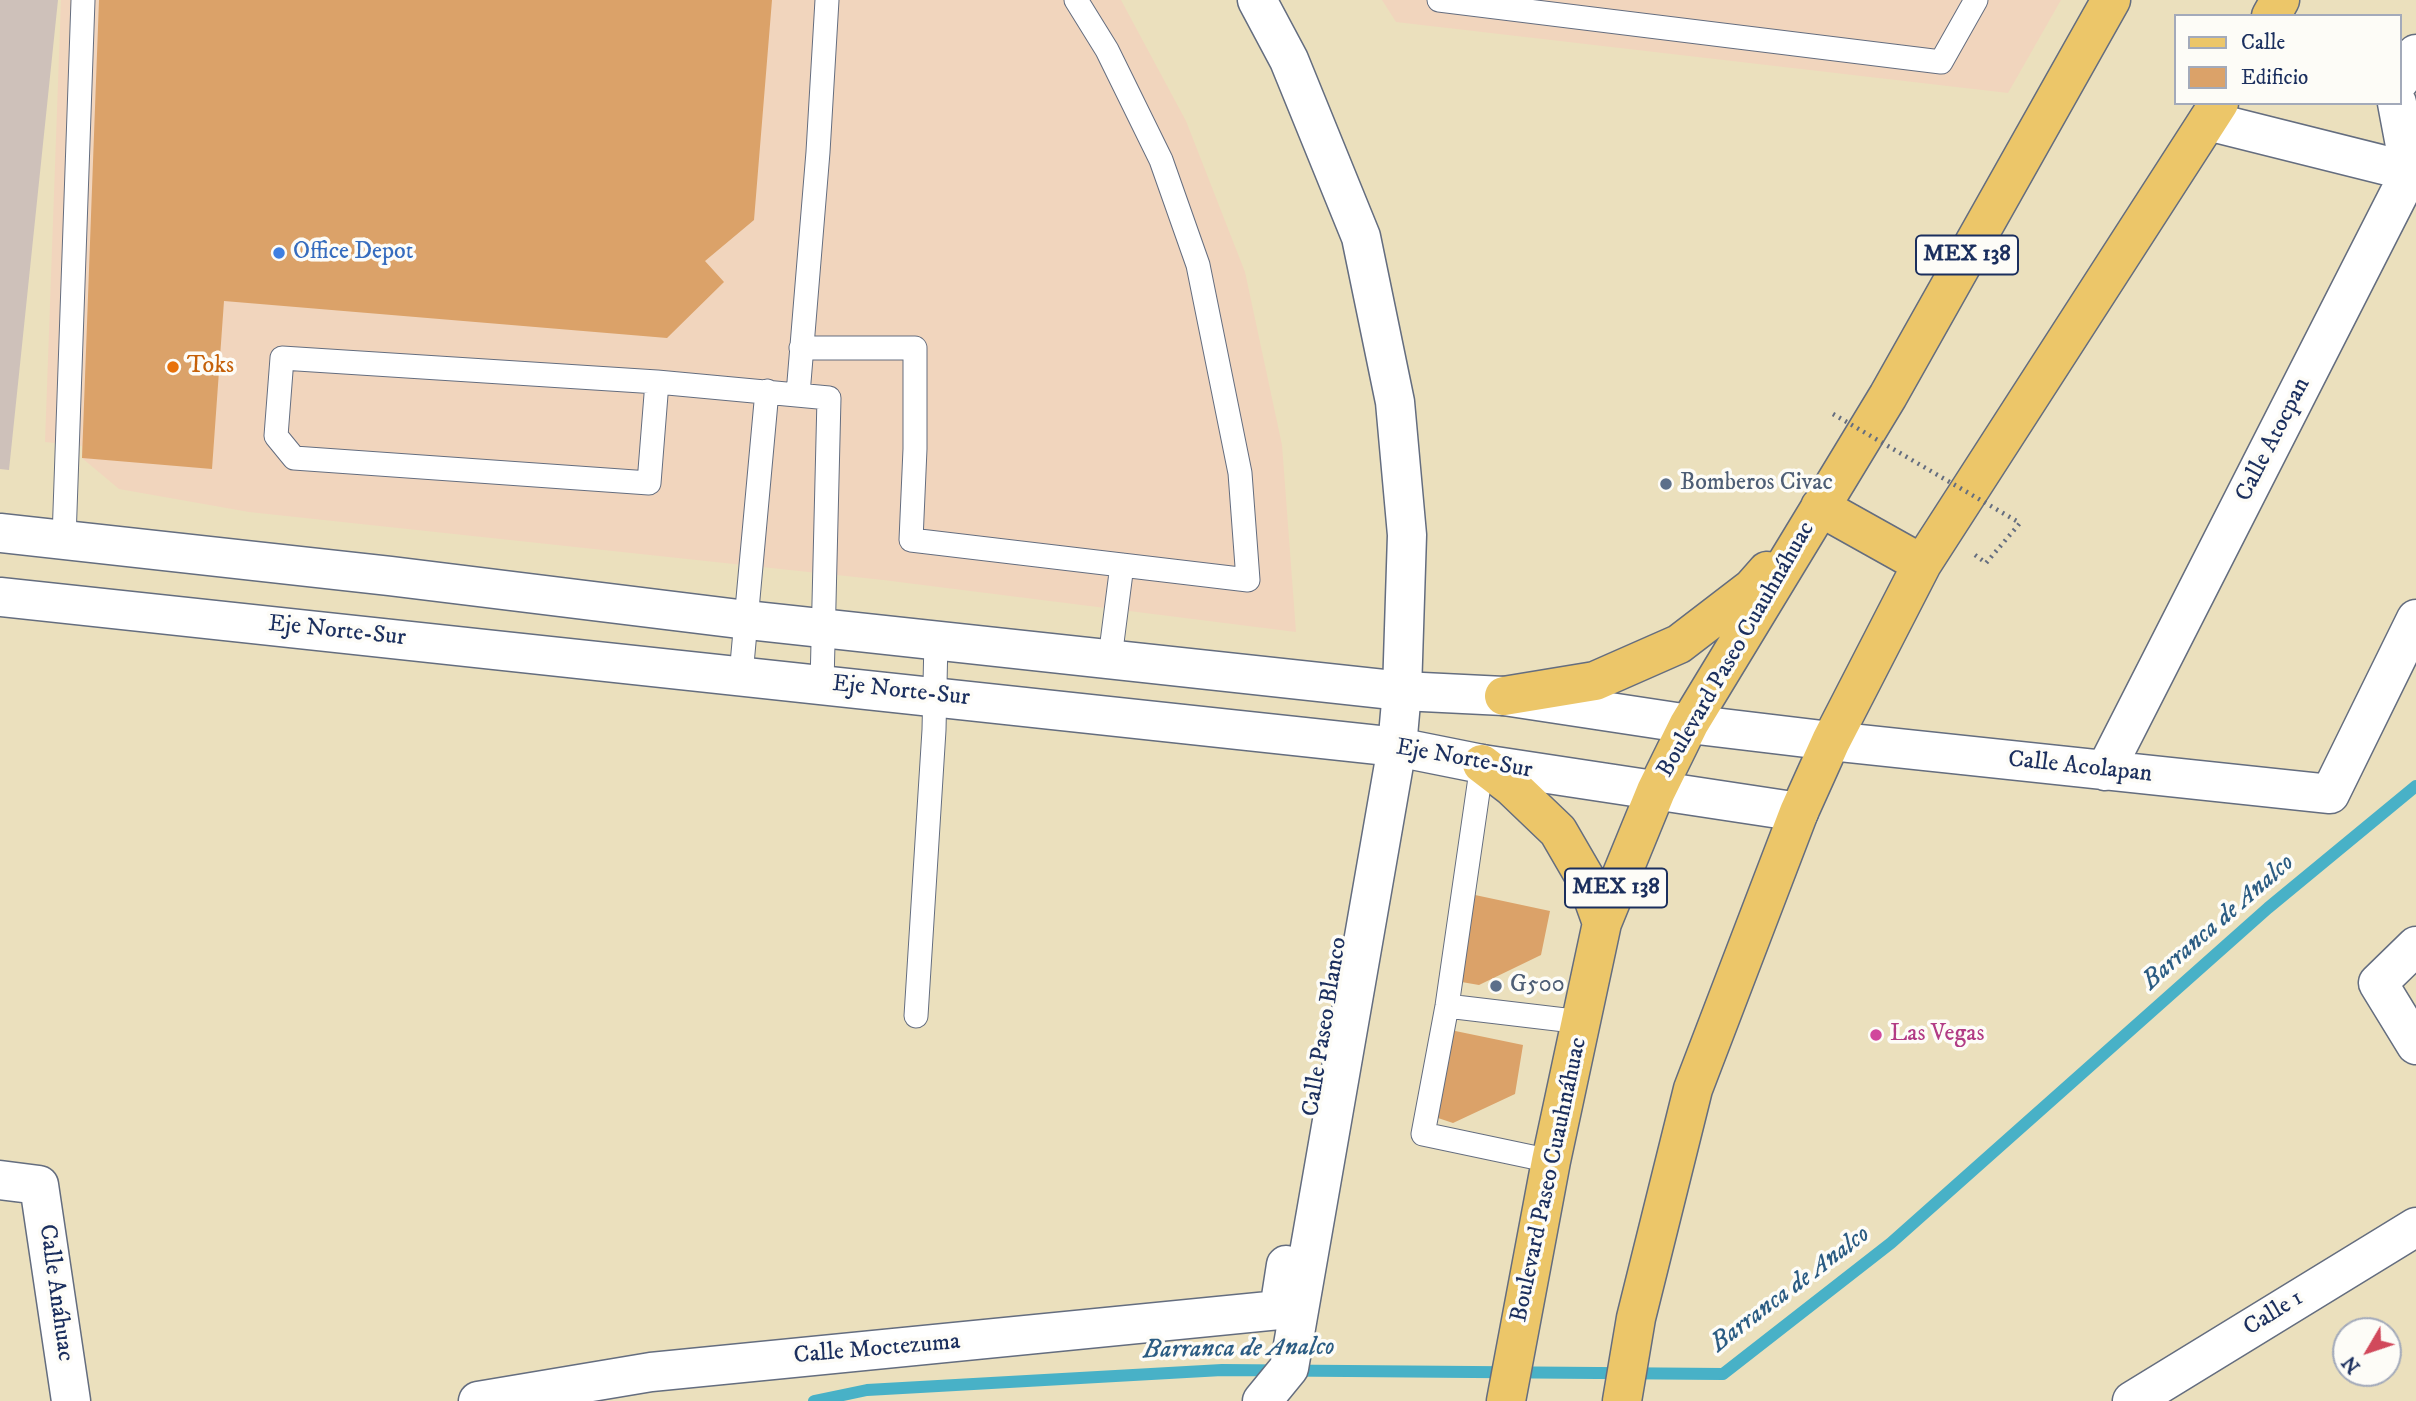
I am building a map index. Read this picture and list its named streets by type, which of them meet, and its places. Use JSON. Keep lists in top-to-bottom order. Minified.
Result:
{"streets":{"main road":["MEX 138","Boulevard Paseo Cuauhnáhuac"],"street":["Calle Atocpan","Eje Norte-Sur","Calle Acolapan","Calle Paseo Blanco","Calle Anáhuac","Calle 1","Calle Moctezuma"]},"crossings":[["Calle Atocpan","Calle Acolapan"],["Eje Norte-Sur","Boulevard Paseo Cuauhnáhuac"],["Eje Norte-Sur","Calle Paseo Blanco"],["Boulevard Paseo Cuauhnáhuac","Calle Acolapan"],["Calle Paseo Blanco","Calle Moctezuma"]],"water":["Barranca de Analco"],"places":["Office Depot","Toks","Bomberos Civac","G500","Las Vegas"],"legend":["Calle","Edificio"],"north":"bottom left"}
